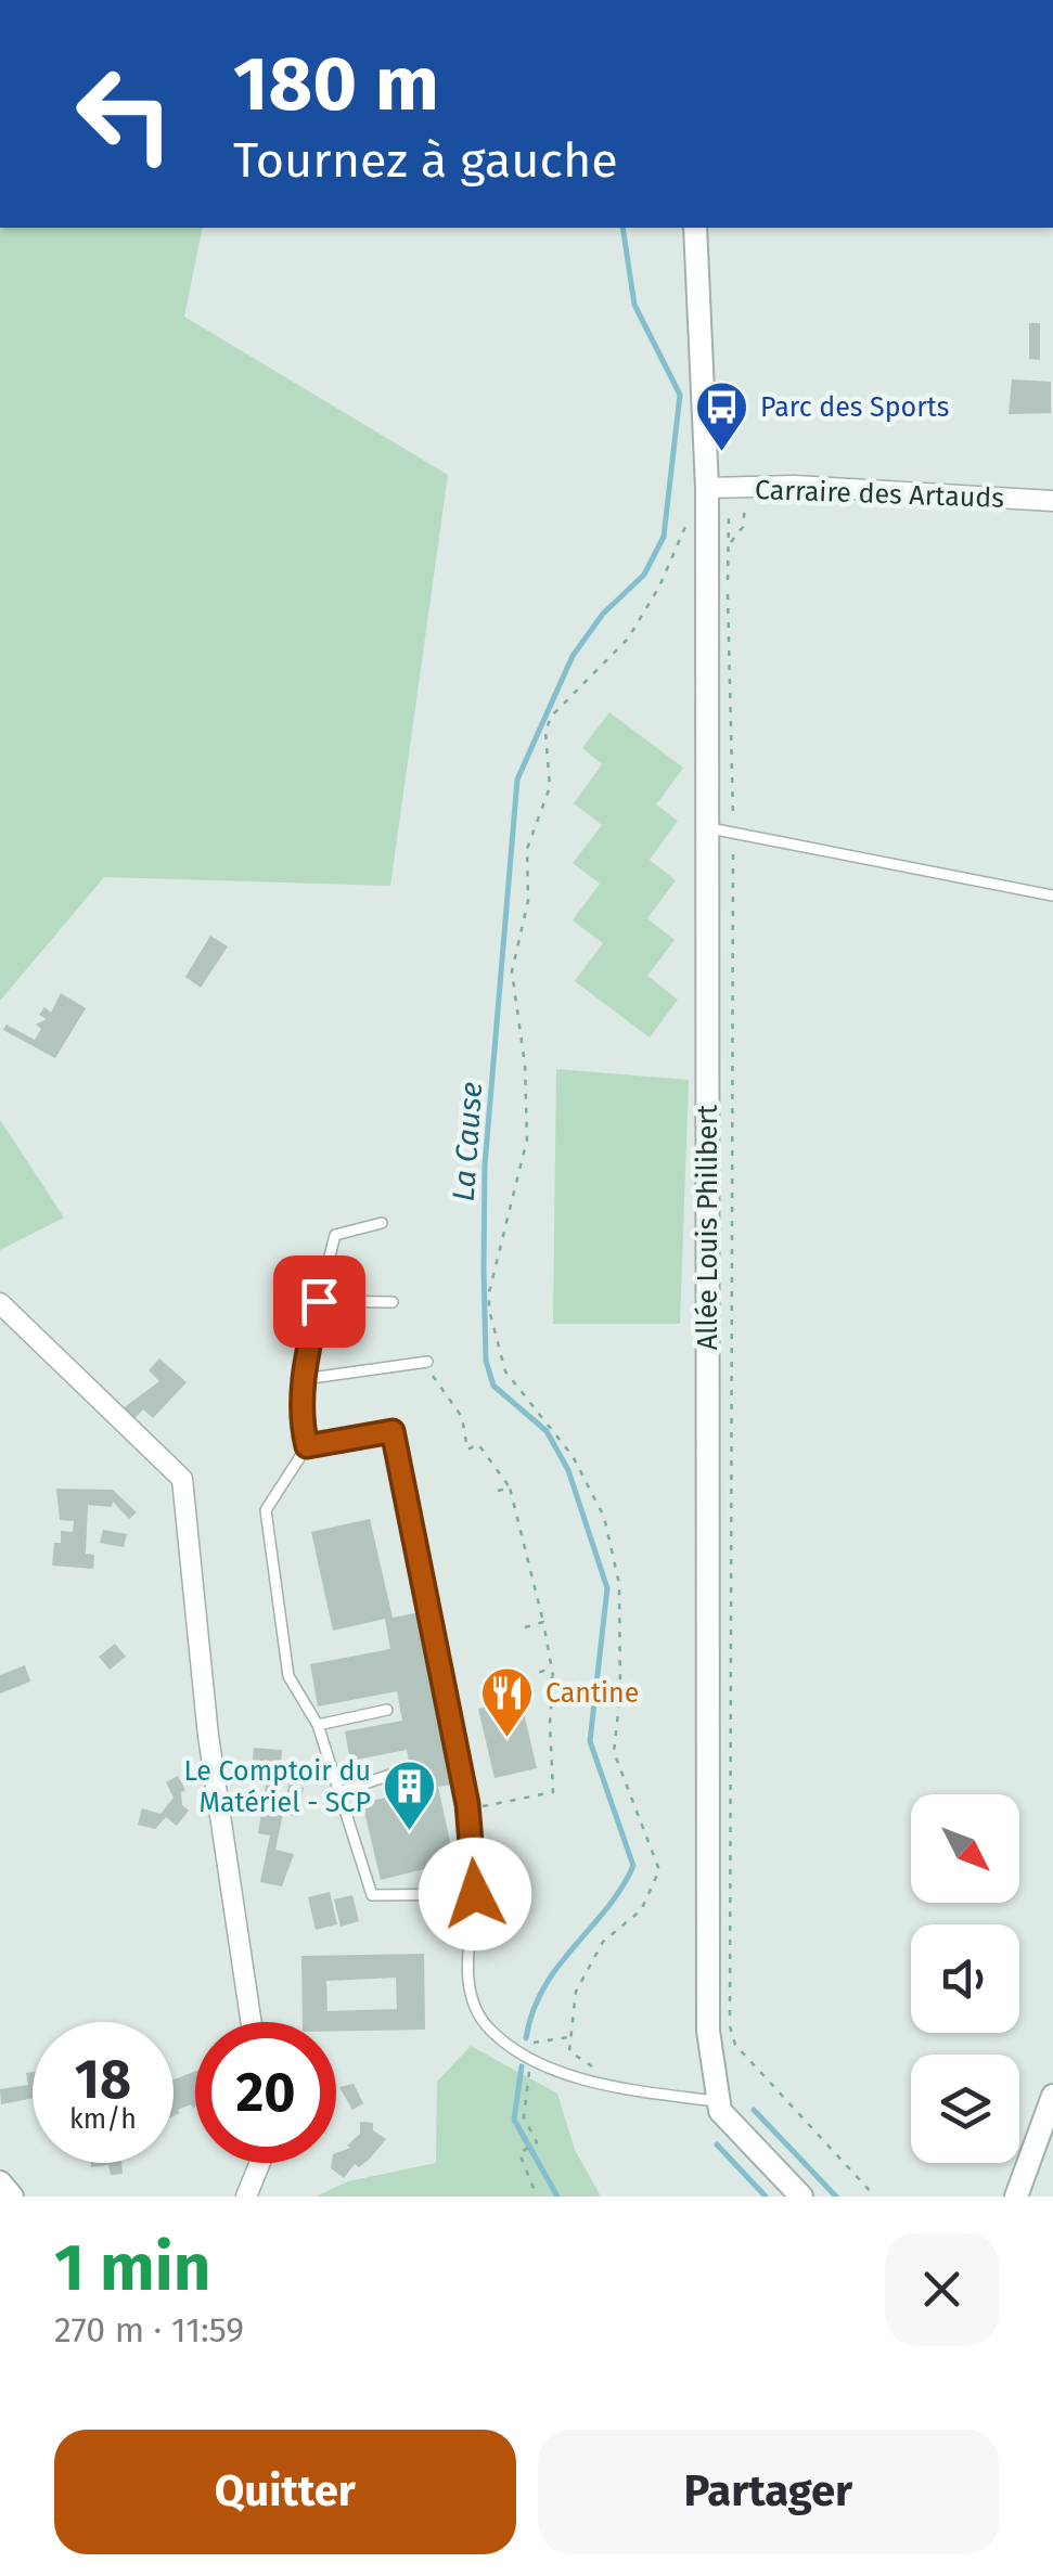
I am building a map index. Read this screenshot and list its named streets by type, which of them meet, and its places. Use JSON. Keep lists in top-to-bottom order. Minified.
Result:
{"streets":{"street":["Carraire des Artauds","Allée Louis Philibert"]},"crossings":[["Carraire des Artauds","Allée Louis Philibert"]],"water":["La Cause"],"places":{"bus stop":["Parc des Sports"],"restaurant":["Cantine"],"building":["Le Comptoir du Matériel - SCP"]},"north":"bottom right","page":{"turn":["180 m","Tournez à gauche"],"speed":"18 km/h","limit":"20","heading":["1 min","270 m · 11:59"],"buttons":["Quitter","Partager"]}}
